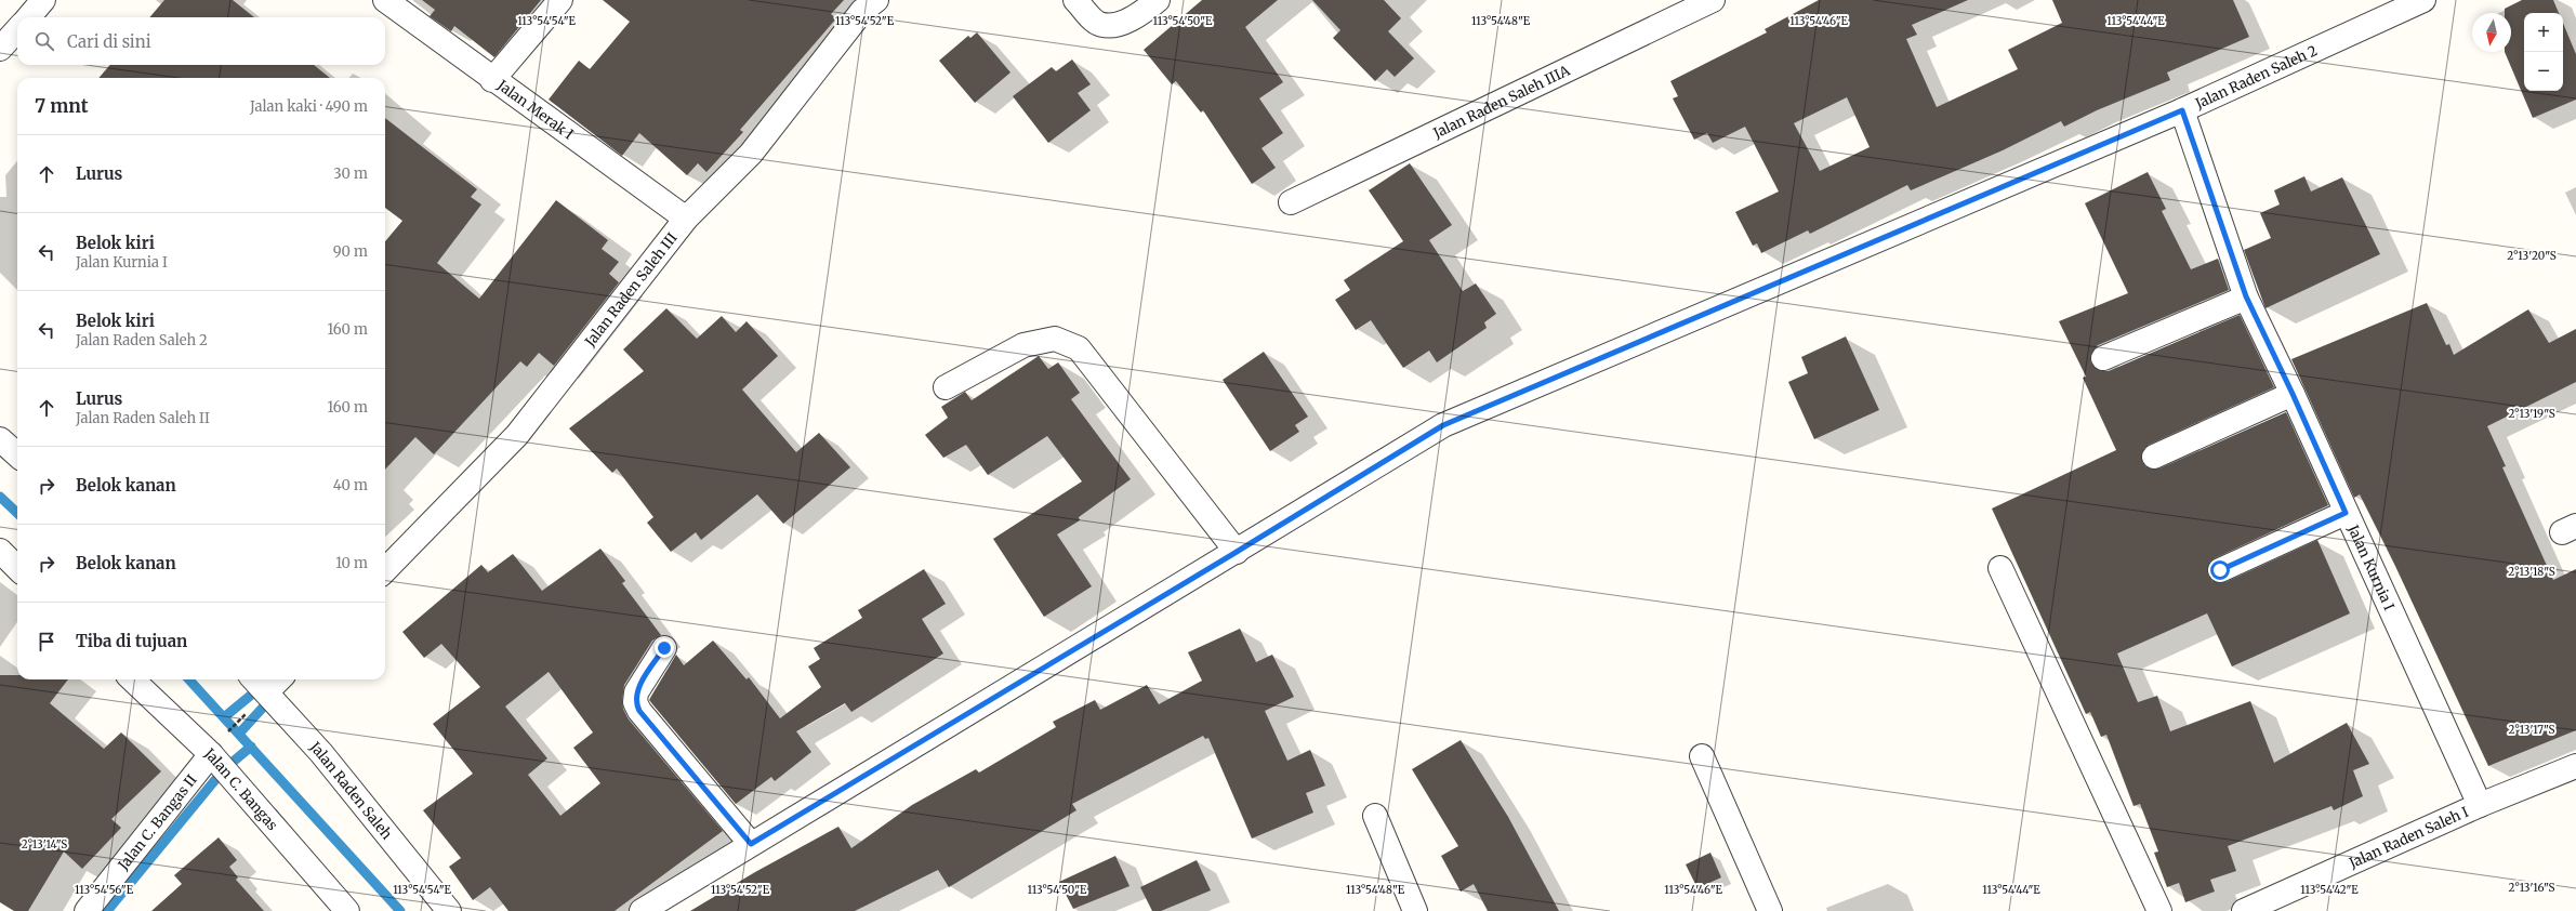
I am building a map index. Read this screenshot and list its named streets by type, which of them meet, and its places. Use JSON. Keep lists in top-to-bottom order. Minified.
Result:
{"streets":{"street":["Jalan Raden Saleh 2","Jalan Raden Saleh IIIA","Jalan Merak I","Jalan Raden Saleh III","Jalan Kurnia I","Jalan C. Bangas","Jalan Raden Saleh","Jalan C. Bangas II","Jalan Raden Saleh I"]},"crossings":[["Jalan Raden Saleh 2","Jalan Kurnia I"],["Jalan Merak I","Jalan Raden Saleh III"],["Jalan Kurnia I","Jalan Raden Saleh I"],["Jalan C. Bangas","Jalan C. Bangas II"]],"north":"bottom","page":{"map_buttons":["+","−"],"search":"Cari di sini","heading":["7 mnt","Jalan kaki · 490 m"],"list":[["Lurus","30 m"],["Belok kiri","Jalan Kurnia I","90 m"],["Belok kiri","Jalan Raden Saleh 2","160 m"],["Lurus","Jalan Raden Saleh II","160 m"],["Belok kanan","40 m"],["Belok kanan","10 m"],"Tiba di tujuan"]},"coordinates":["113°54'54\"E","113°54'52\"E","113°54'50\"E","113°54'48\"E","113°54'46\"E","113°54'44\"E","2°13'20\"S","2°13'19\"S","2°13'18\"S","2°13'17\"S","2°13'14\"S","2°13'16\"S","113°54'56\"E","113°54'42\"E"]}
